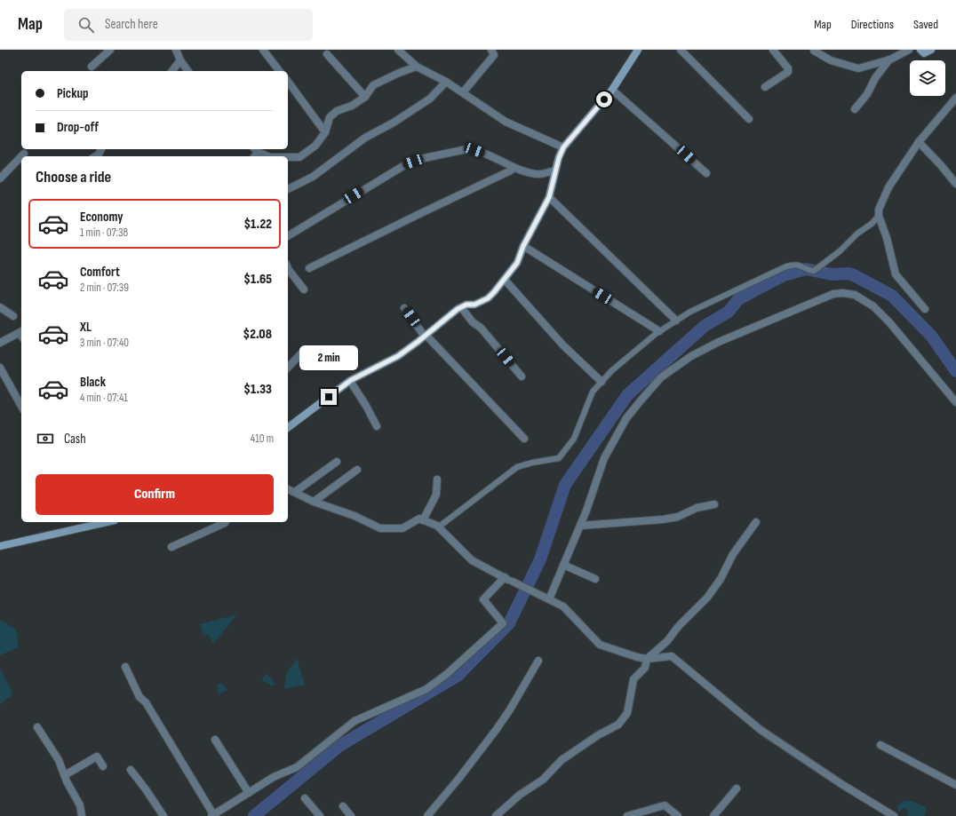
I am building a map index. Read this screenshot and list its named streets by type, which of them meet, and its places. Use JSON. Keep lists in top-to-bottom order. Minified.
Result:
{"page":{"header":"Map","search":"Search here","nav":["Map","Directions","Saved"],"banner":["Pickup","Drop-off"],"heading":"Choose a ride","list":[{"name":"Economy","note":"1 min · 07:38","value":"$1.22"},{"name":"Comfort","note":"2 min · 07:39","value":"$1.65"},{"name":"XL","note":"3 min · 07:40","value":"$2.08"},{"name":"Black","note":"4 min · 07:41","value":"$1.33"}],"bubble":"2 min","pay":["Cash","410 m"],"buttons":"Confirm"}}
